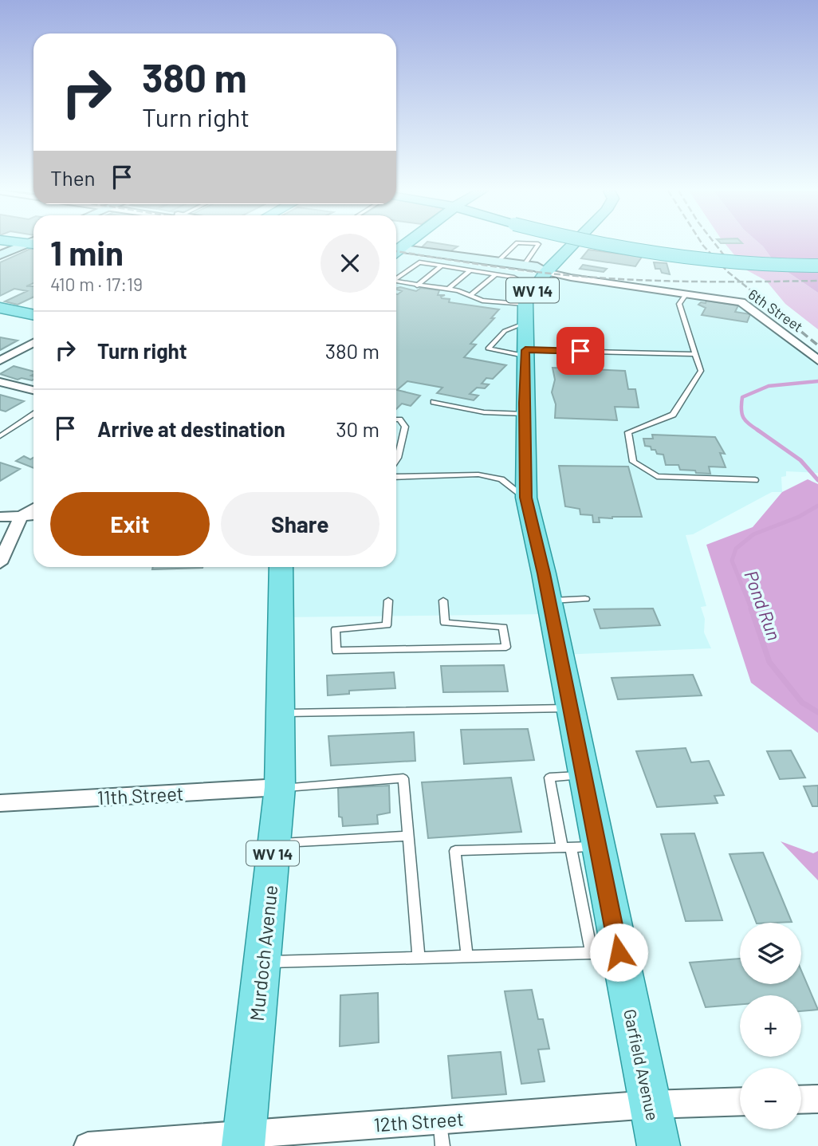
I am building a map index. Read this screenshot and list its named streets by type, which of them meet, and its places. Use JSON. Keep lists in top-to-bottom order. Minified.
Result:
{"streets":{"main road":["WV 14","Murdoch Avenue","Garfield Avenue"],"street":["6th Street","11th Street","12th Street"]},"crossings":[["WV 14","6th Street"],["WV 14","Garfield Avenue"],["11th Street","Murdoch Avenue"],["Murdoch Avenue","12th Street"],["Garfield Avenue","12th Street"]],"water":["Pond Run"],"page":{"turn":["380 m","Turn right"],"then":"Then","heading":["1 min","410 m · 17:19"],"list":[{"name":"Turn right","value":"380 m"},{"name":"Arrive at destination","value":"30 m"}],"buttons":["Exit","Share"],"map_buttons":["+","−"]}}
